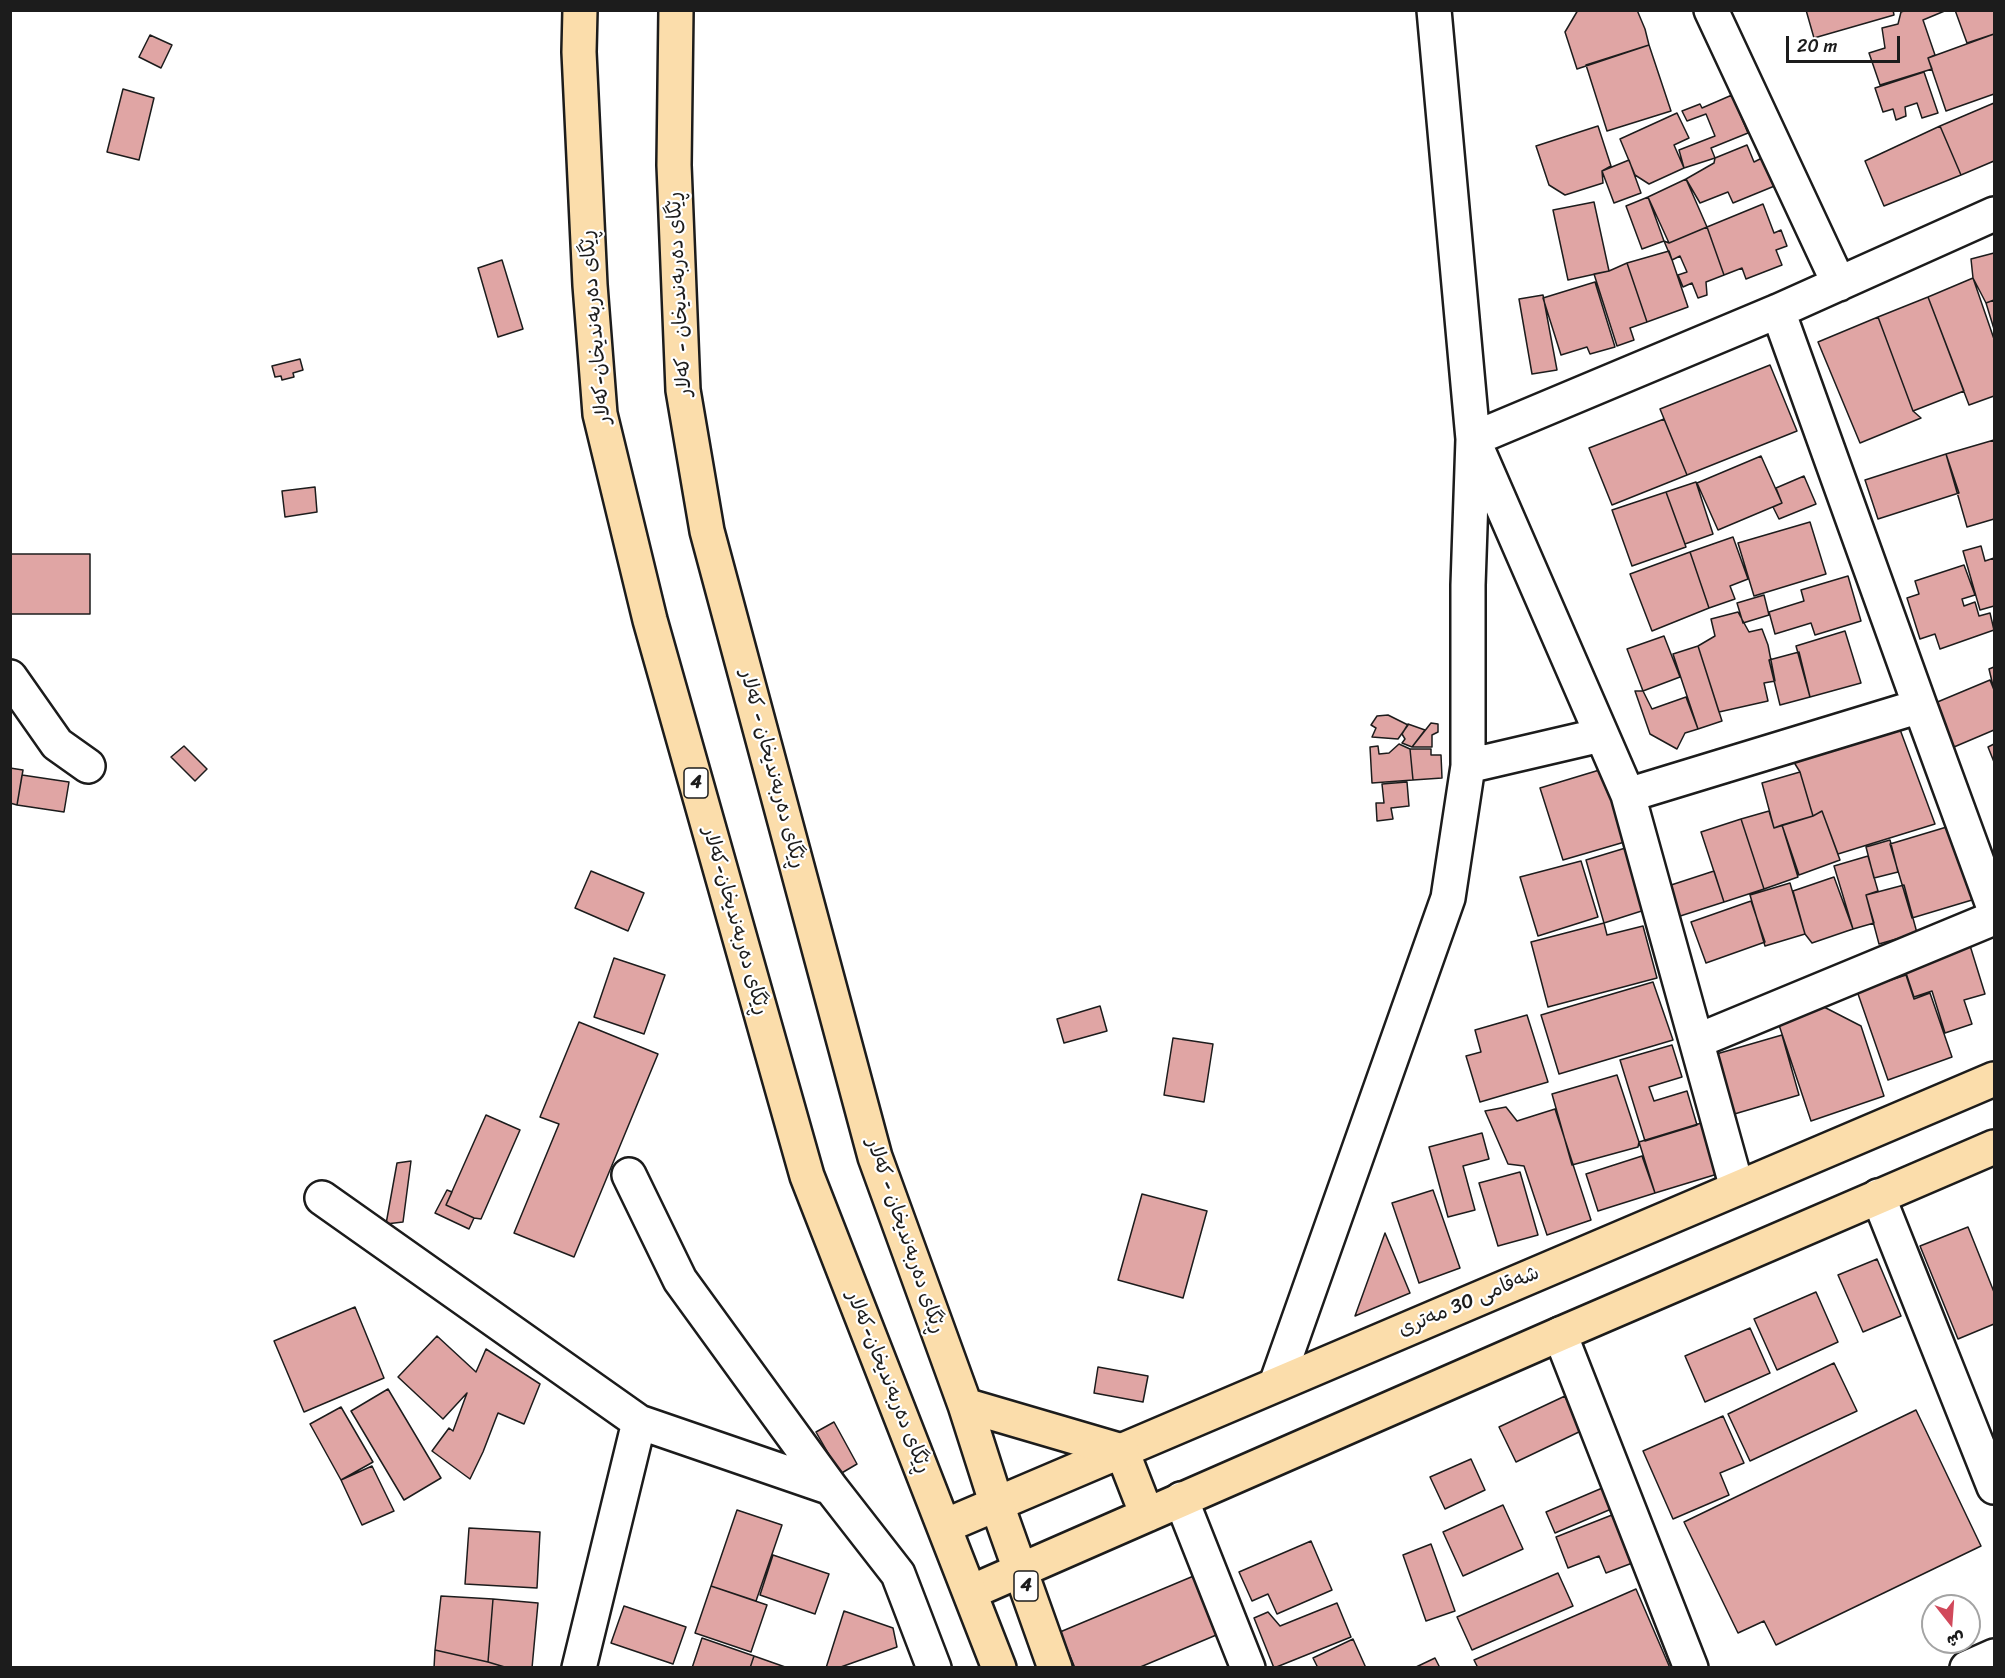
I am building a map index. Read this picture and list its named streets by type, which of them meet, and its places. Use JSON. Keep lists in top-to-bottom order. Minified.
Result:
{"streets":{"main road":["ڕێگای دەربەندیخان - کەلار","ڕێگای دەربەندیخان-کەلار","4","شەقامی 30 مەتری"]},"crossings":[["ڕێگای دەربەندیخان - کەلار","4"],["ڕێگای دەربەندیخان - کەلار","شەقامی 30 مەتری"],["ڕێگای دەربەندیخان-کەلار","4"],["ڕێگای دەربەندیخان-کەلار","شەقامی 30 مەتری"],["4","شەقامی 30 مەتری"]],"scale_bar":"20 m","north":"bottom"}
